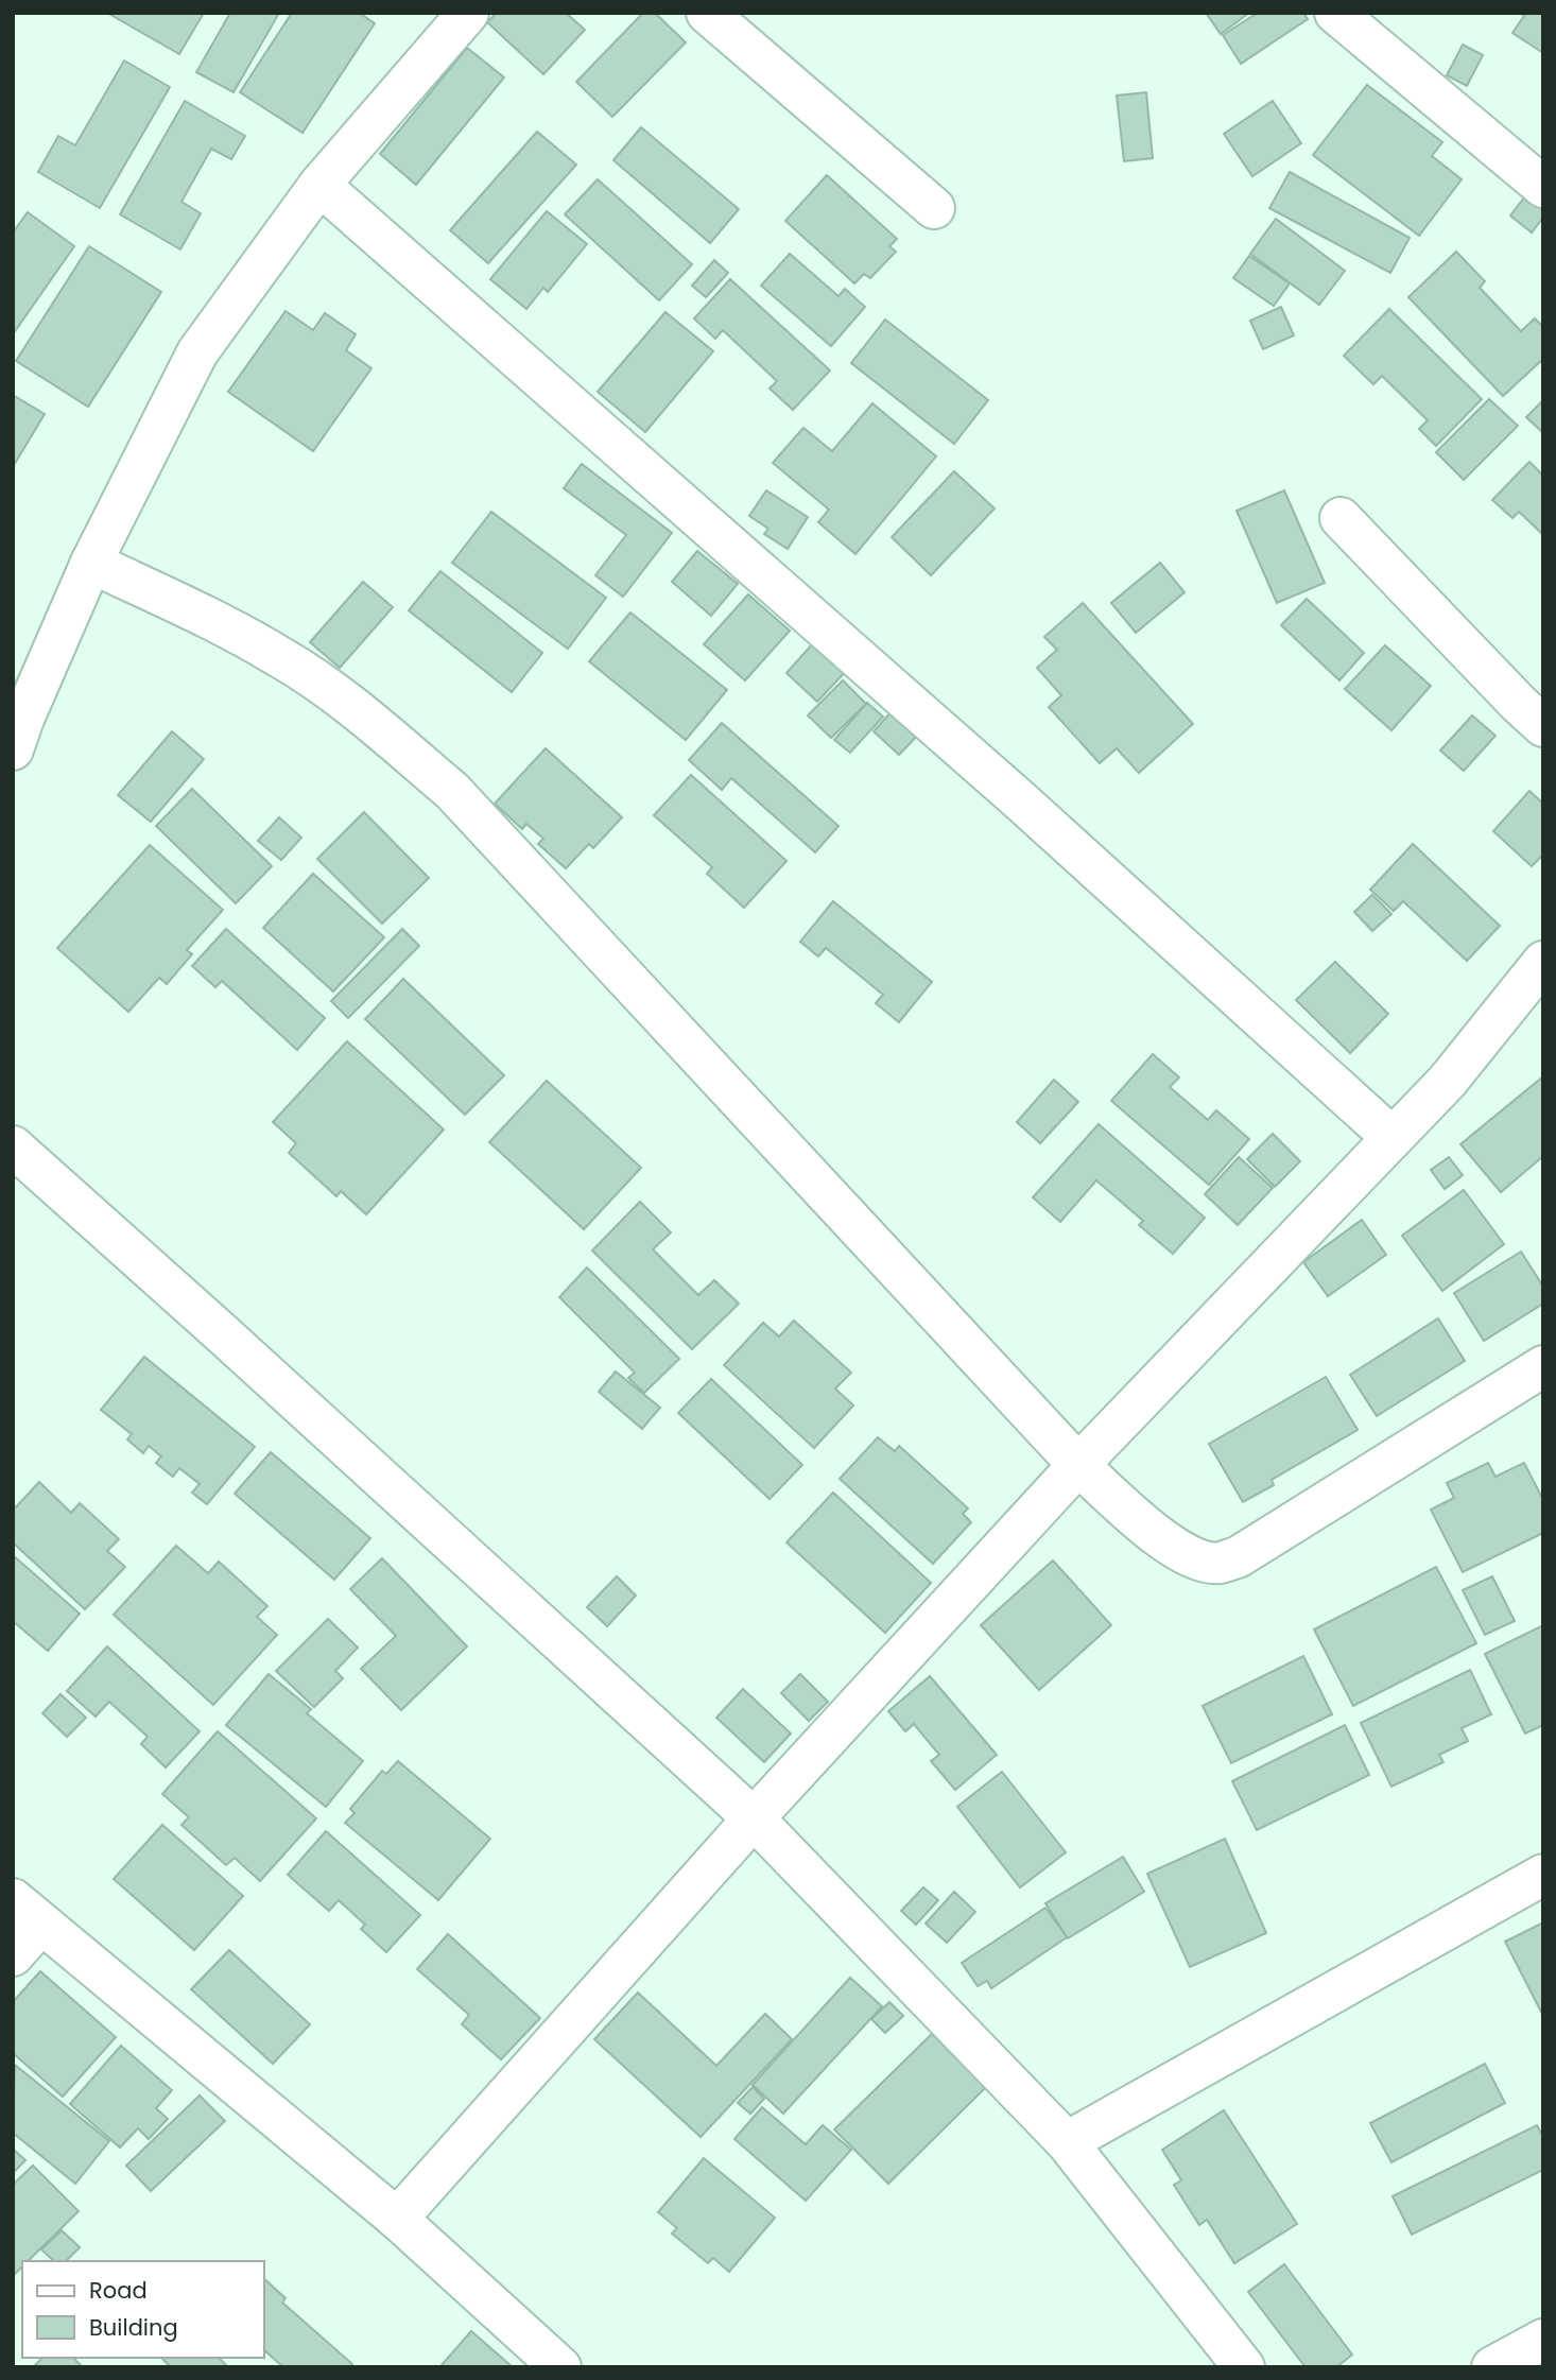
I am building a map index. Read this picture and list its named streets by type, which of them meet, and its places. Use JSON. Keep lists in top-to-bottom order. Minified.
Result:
{"legend":["Road","Building"]}
